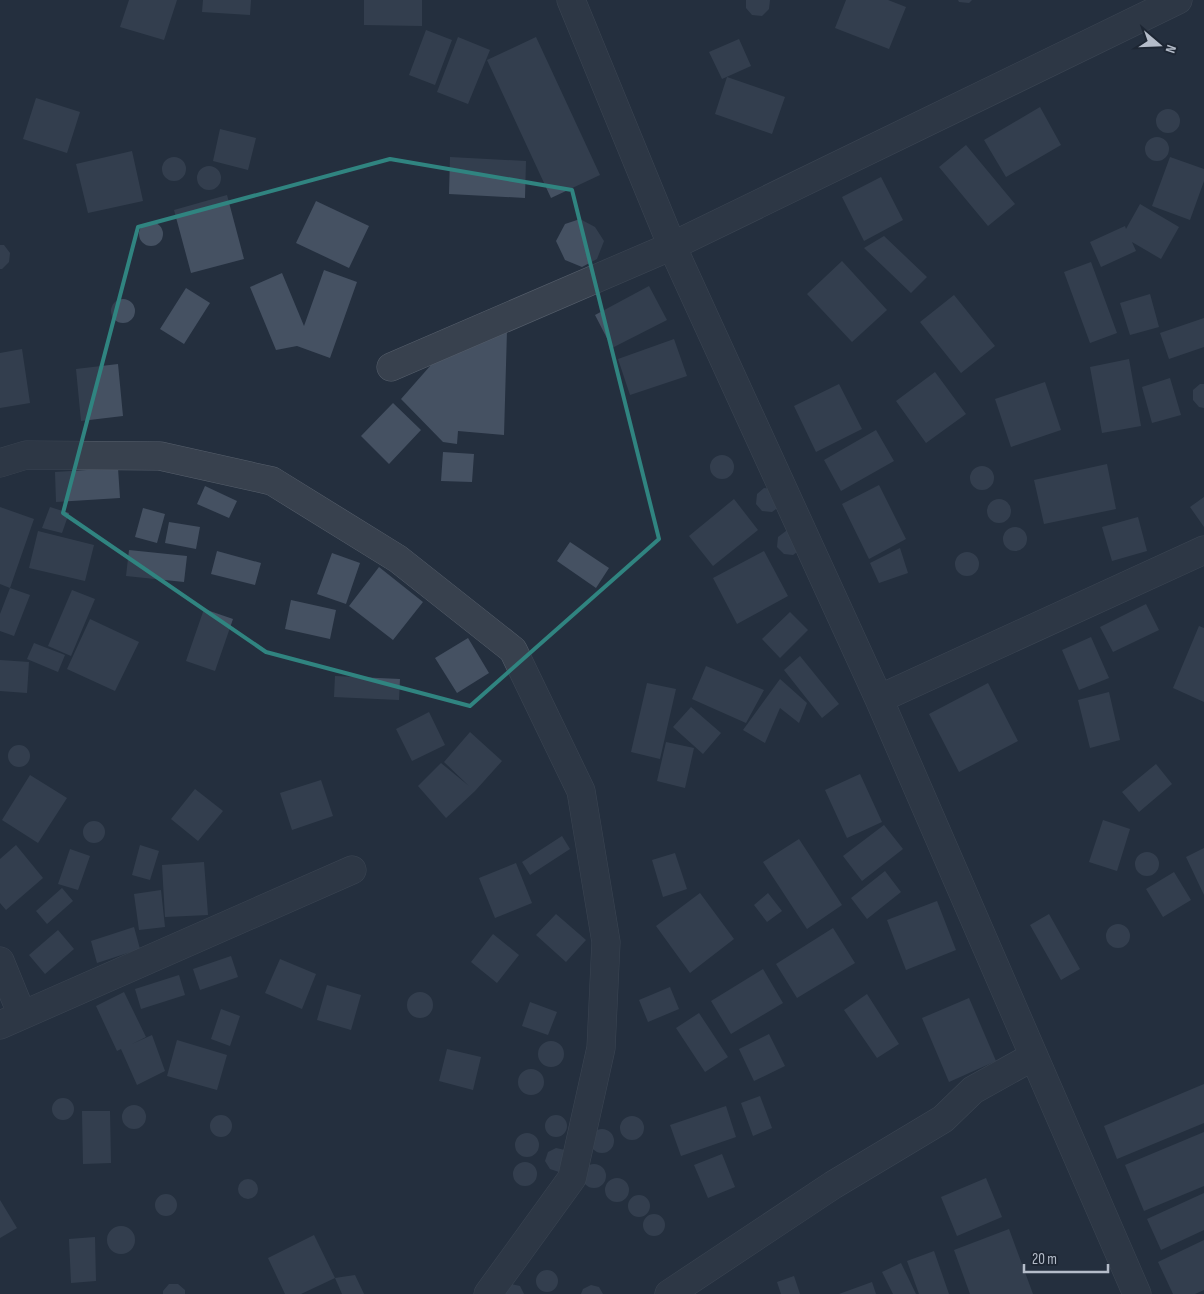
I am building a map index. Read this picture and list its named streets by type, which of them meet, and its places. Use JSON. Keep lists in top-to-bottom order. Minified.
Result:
{"scale_bar":"20 m","north":"right"}
